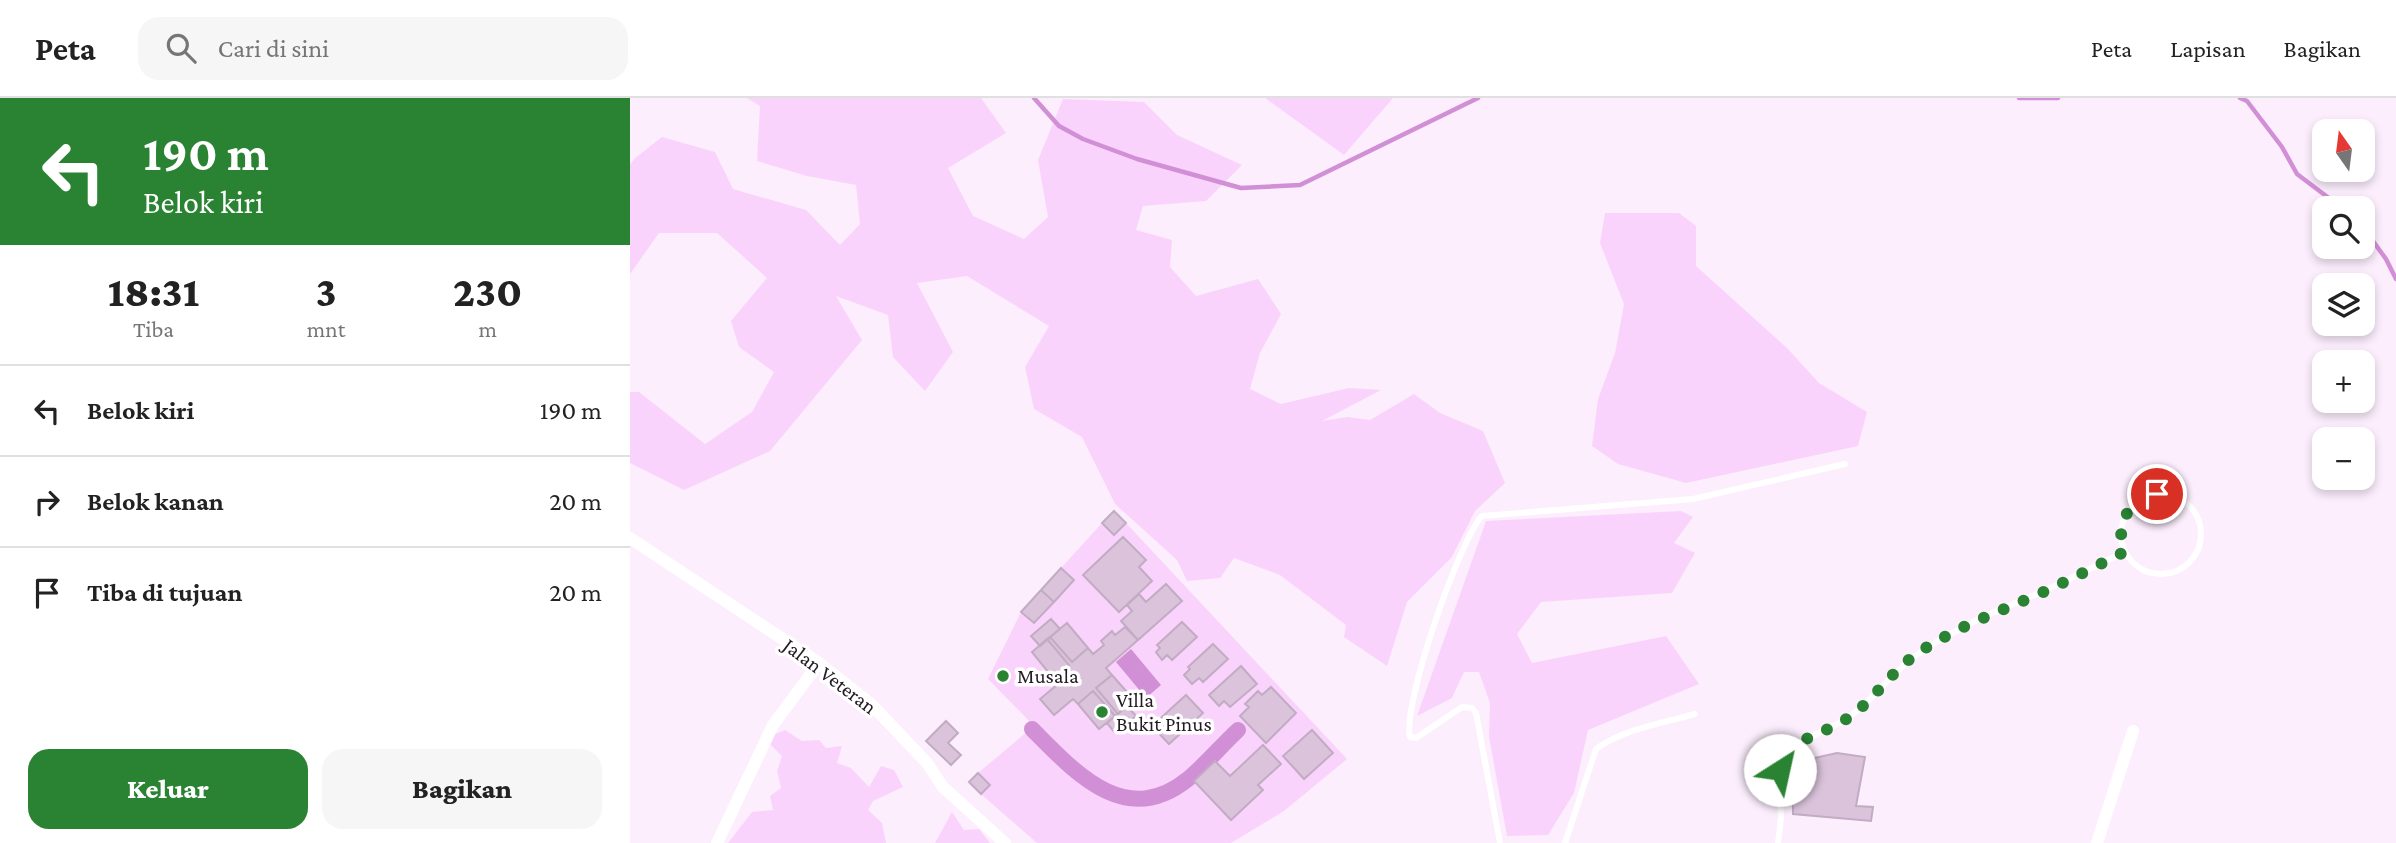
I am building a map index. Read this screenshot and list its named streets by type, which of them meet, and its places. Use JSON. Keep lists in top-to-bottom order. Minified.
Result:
{"streets":{"street":["Jalan Veteran"]},"places":["Musala","Villa Bukit Pinus"],"north":"top","page":{"header":"Peta","search":"Cari di sini","nav":["Peta","Lapisan","Bagikan"],"turn":["190 m","Belok kiri"],"map_buttons":["+","−"],"eta":["18:31","Tiba","3","mnt","230","m"],"list":[{"name":"Belok kiri","value":"190 m"},{"name":"Belok kanan","value":"20 m"},{"name":"Tiba di tujuan","value":"20 m"}],"buttons":["Keluar","Bagikan"]}}
